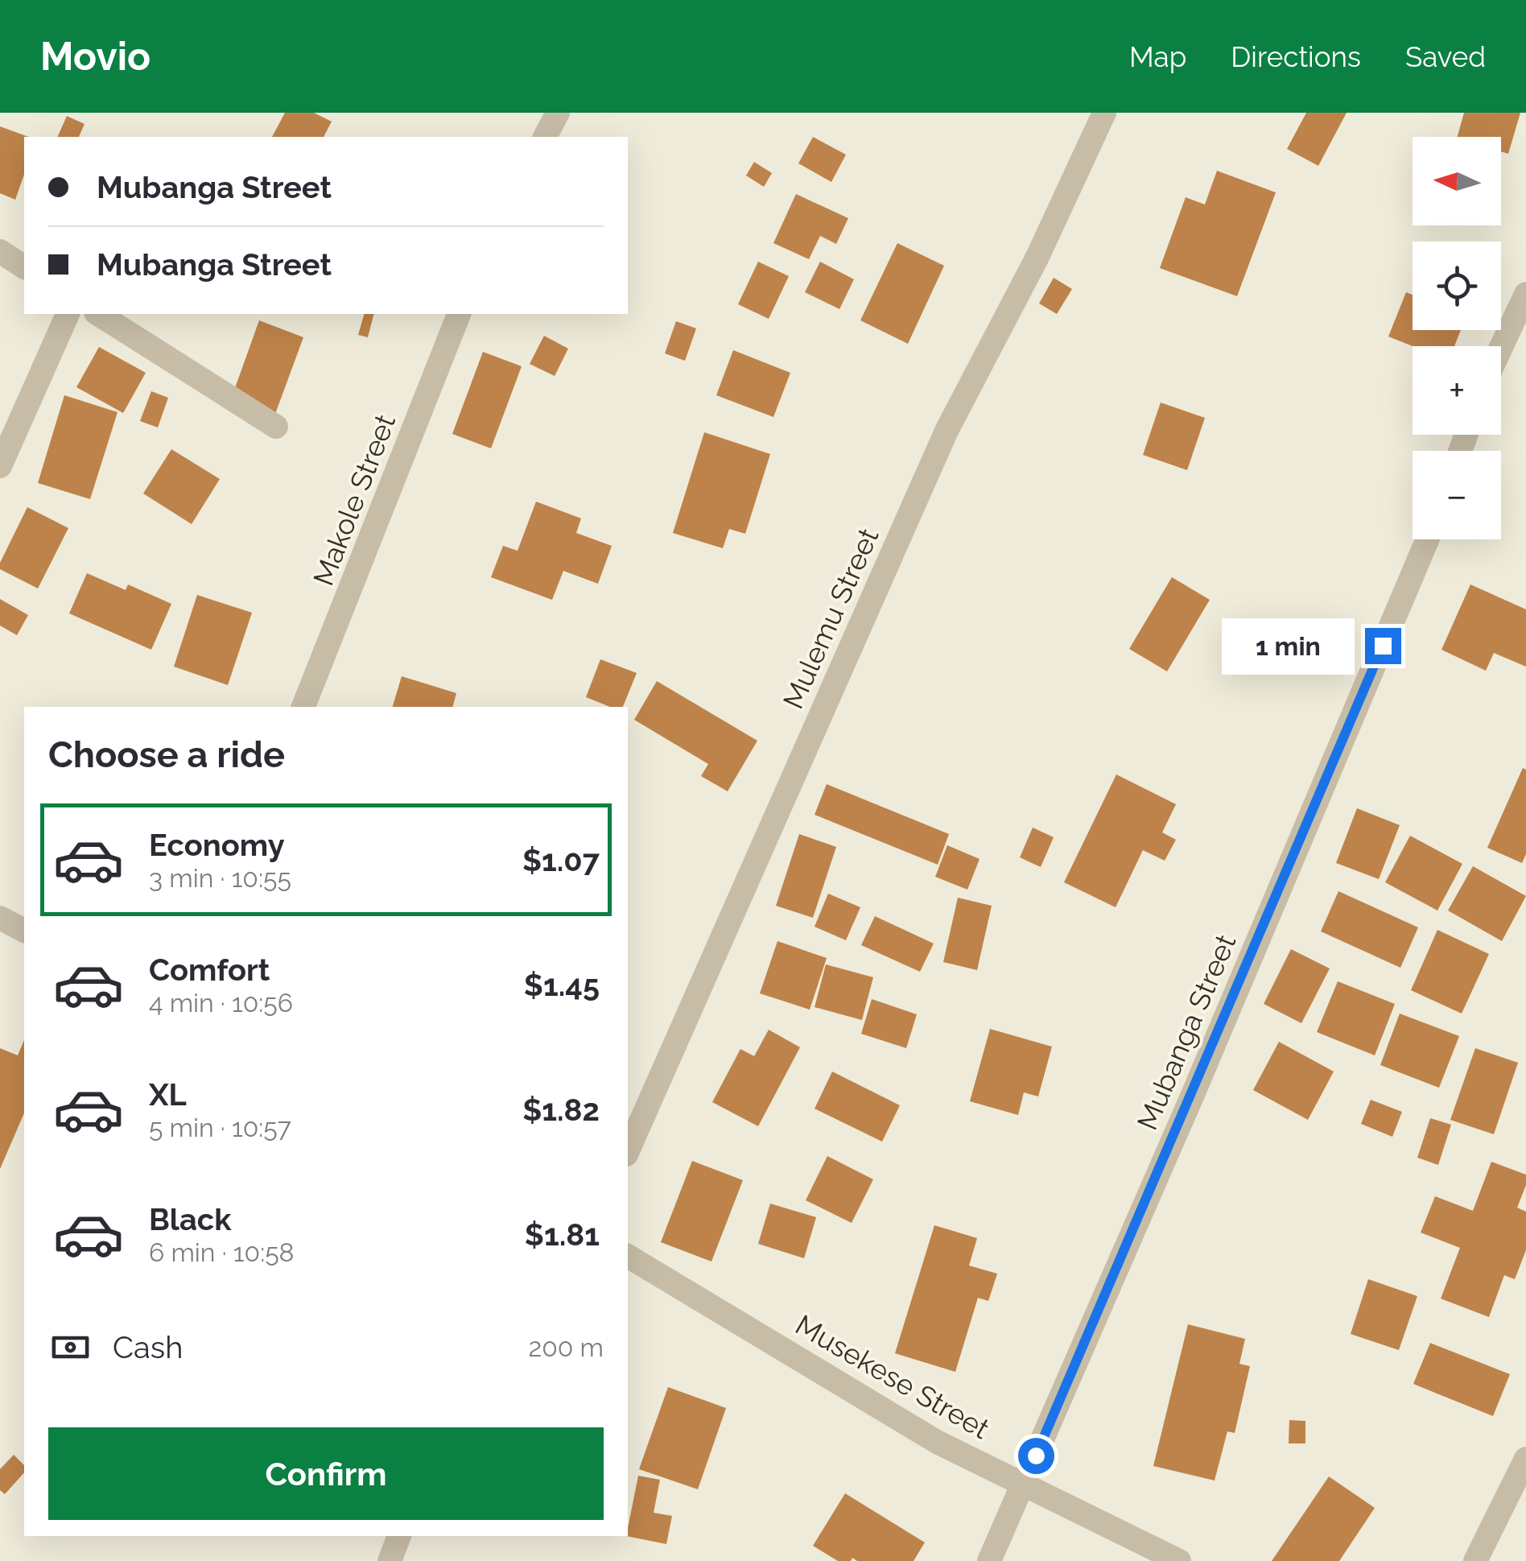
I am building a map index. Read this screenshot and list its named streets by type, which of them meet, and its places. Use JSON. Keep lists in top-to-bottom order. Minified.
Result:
{"streets":{"street":["Makole Street","Mulemu Street","Mubanga Street","Musekese Street"]},"crossings":[["Mubanga Street","Musekese Street"]],"north":"left","page":{"header":"Movio","nav":["Map","Directions","Saved"],"map_buttons":["+","−"],"banner":["Mubanga Street","Mubanga Street"],"bubble":"1 min","heading":"Choose a ride","list":[{"name":"Economy","note":"3 min · 10:55","value":"$1.07"},{"name":"Comfort","note":"4 min · 10:56","value":"$1.45"},{"name":"XL","note":"5 min · 10:57","value":"$1.82"},{"name":"Black","note":"6 min · 10:58","value":"$1.81"}],"pay":["Cash","200 m"],"buttons":"Confirm"}}
